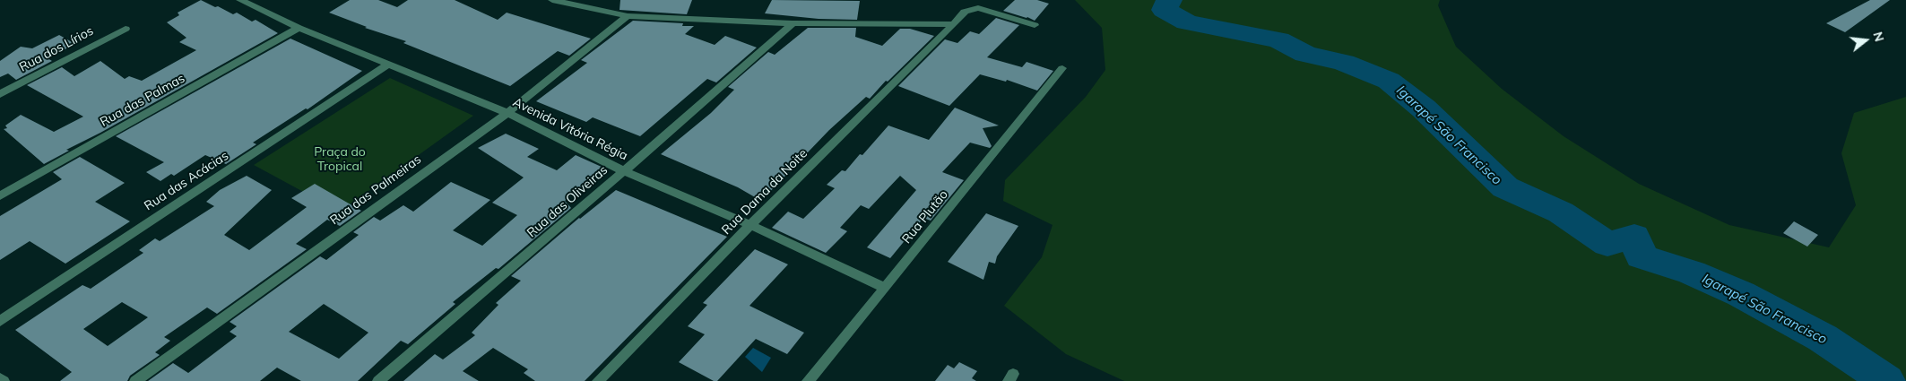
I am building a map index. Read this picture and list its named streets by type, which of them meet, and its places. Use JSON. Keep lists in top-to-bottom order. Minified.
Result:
{"streets":{"street":["Rua dos Lírios","Rua das Palmas","Avenida Vitória Régia","Rua das Acácias","Rua das Palmeiras","Rua Dama da Noite","Rua das Oliveiras","Rua Plutão"]},"crossings":[["Rua das Palmas","Avenida Vitória Régia"],["Avenida Vitória Régia","Rua das Acácias"],["Avenida Vitória Régia","Rua das Palmeiras"],["Avenida Vitória Régia","Rua Dama da Noite"],["Avenida Vitória Régia","Rua das Oliveiras"],["Avenida Vitória Régia","Rua Plutão"]],"water":["Igarapé São Francisco"],"parks":["Praça do Tropical"],"north":"right"}
